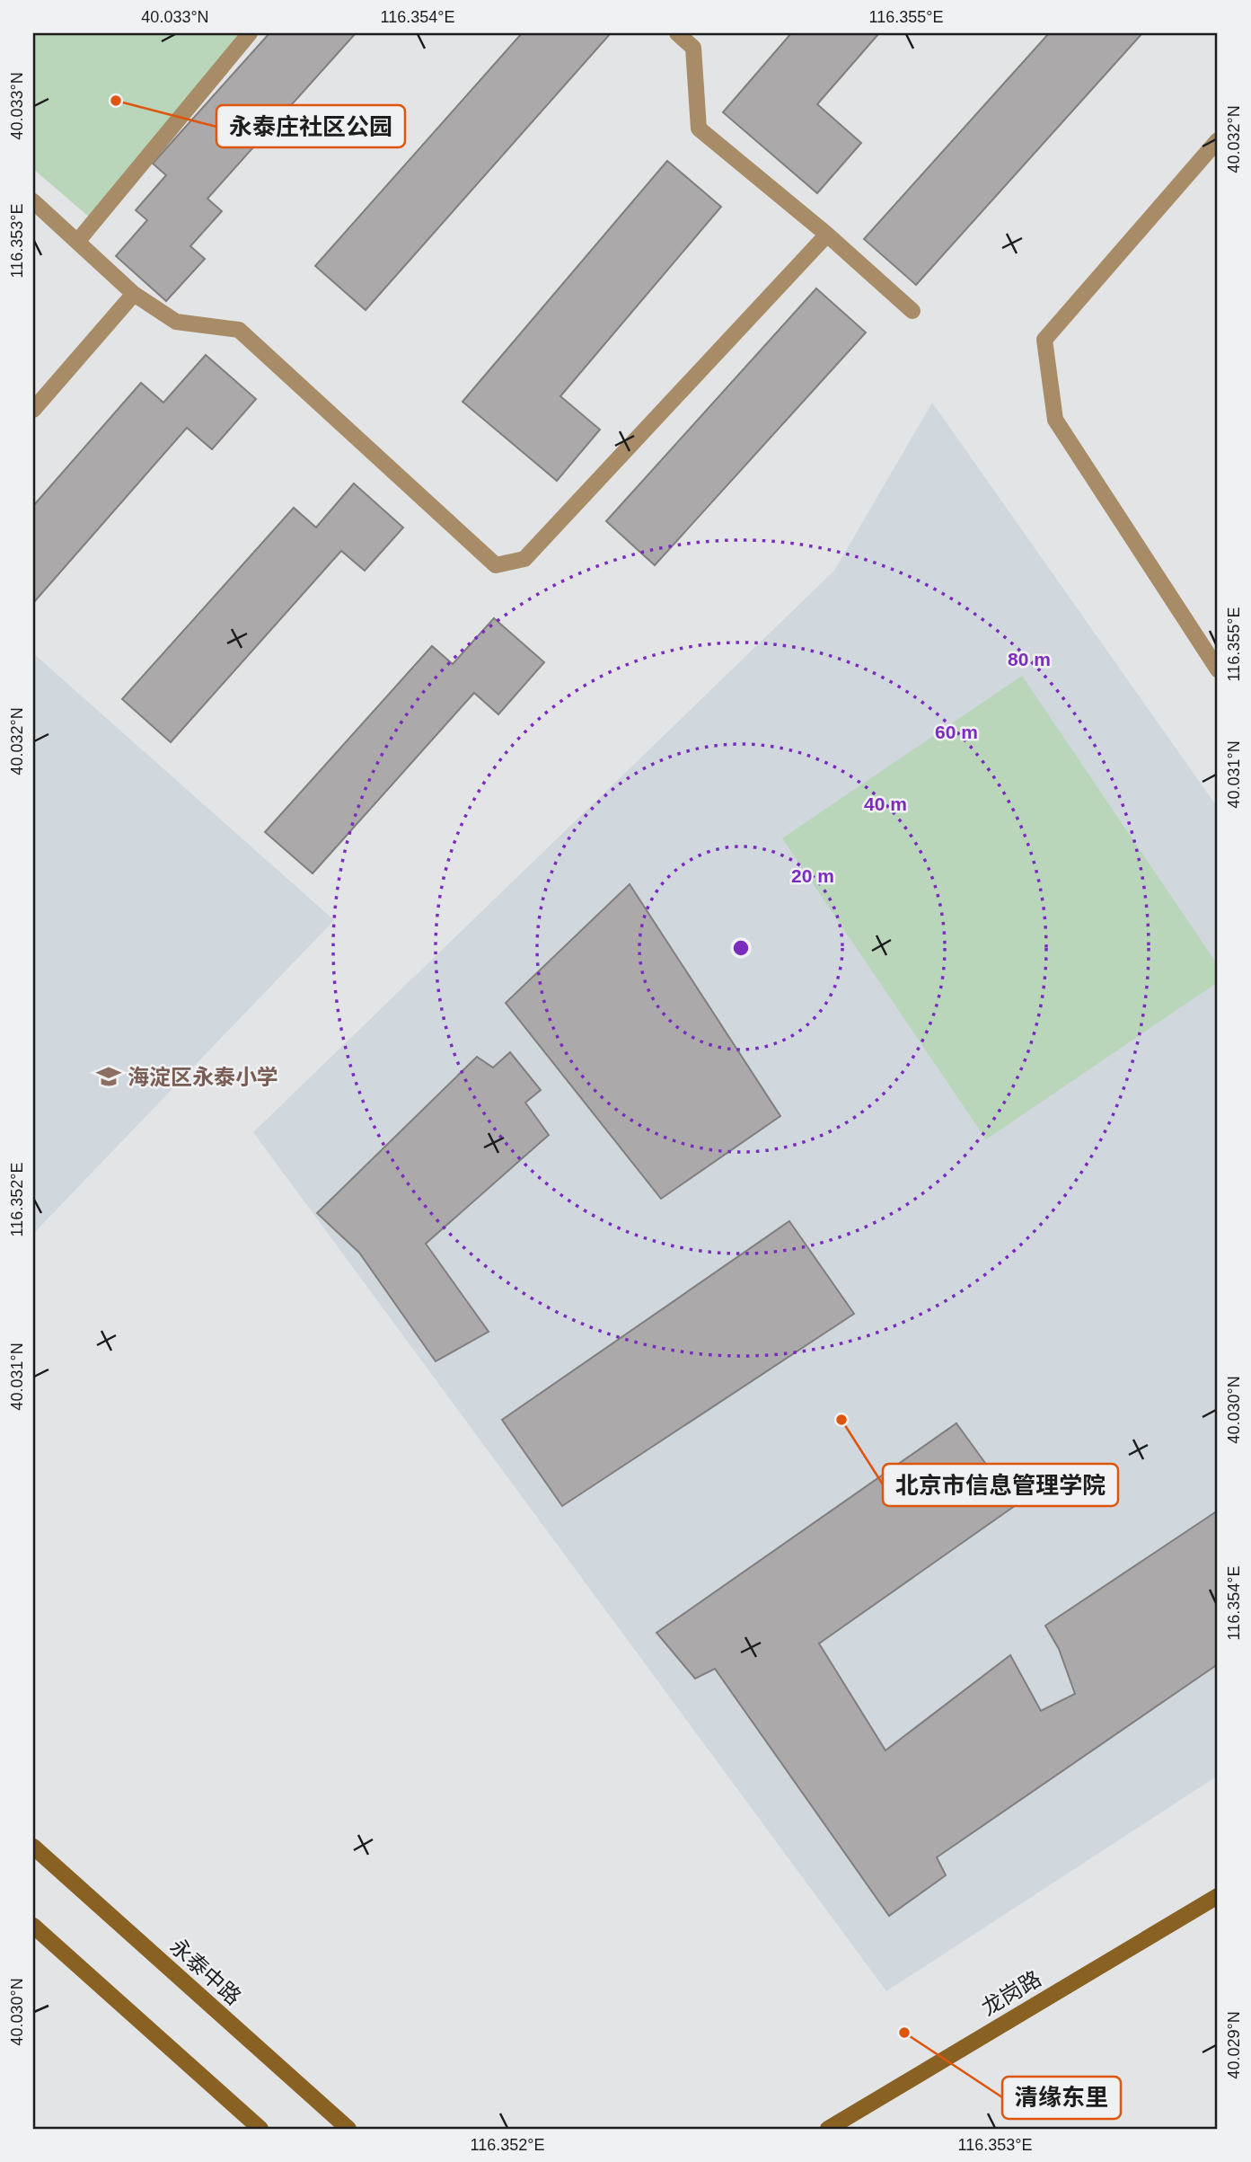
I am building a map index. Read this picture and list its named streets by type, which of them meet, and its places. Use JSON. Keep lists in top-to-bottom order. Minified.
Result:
{"streets":{"main road":["永泰中路","龙岗路"]},"places":{"other":["永泰庄社区公园","北京市信息管理学院","清缘东里"],"school or university":["海淀区永泰小学"]},"coordinates":["40.033°N","116.354°E","116.355°E","40.032°N","116.353°E","40.031°N","116.352°E","40.030°N","40.029°N"],"rings":["80 m","60 m","40 m","20 m"]}
